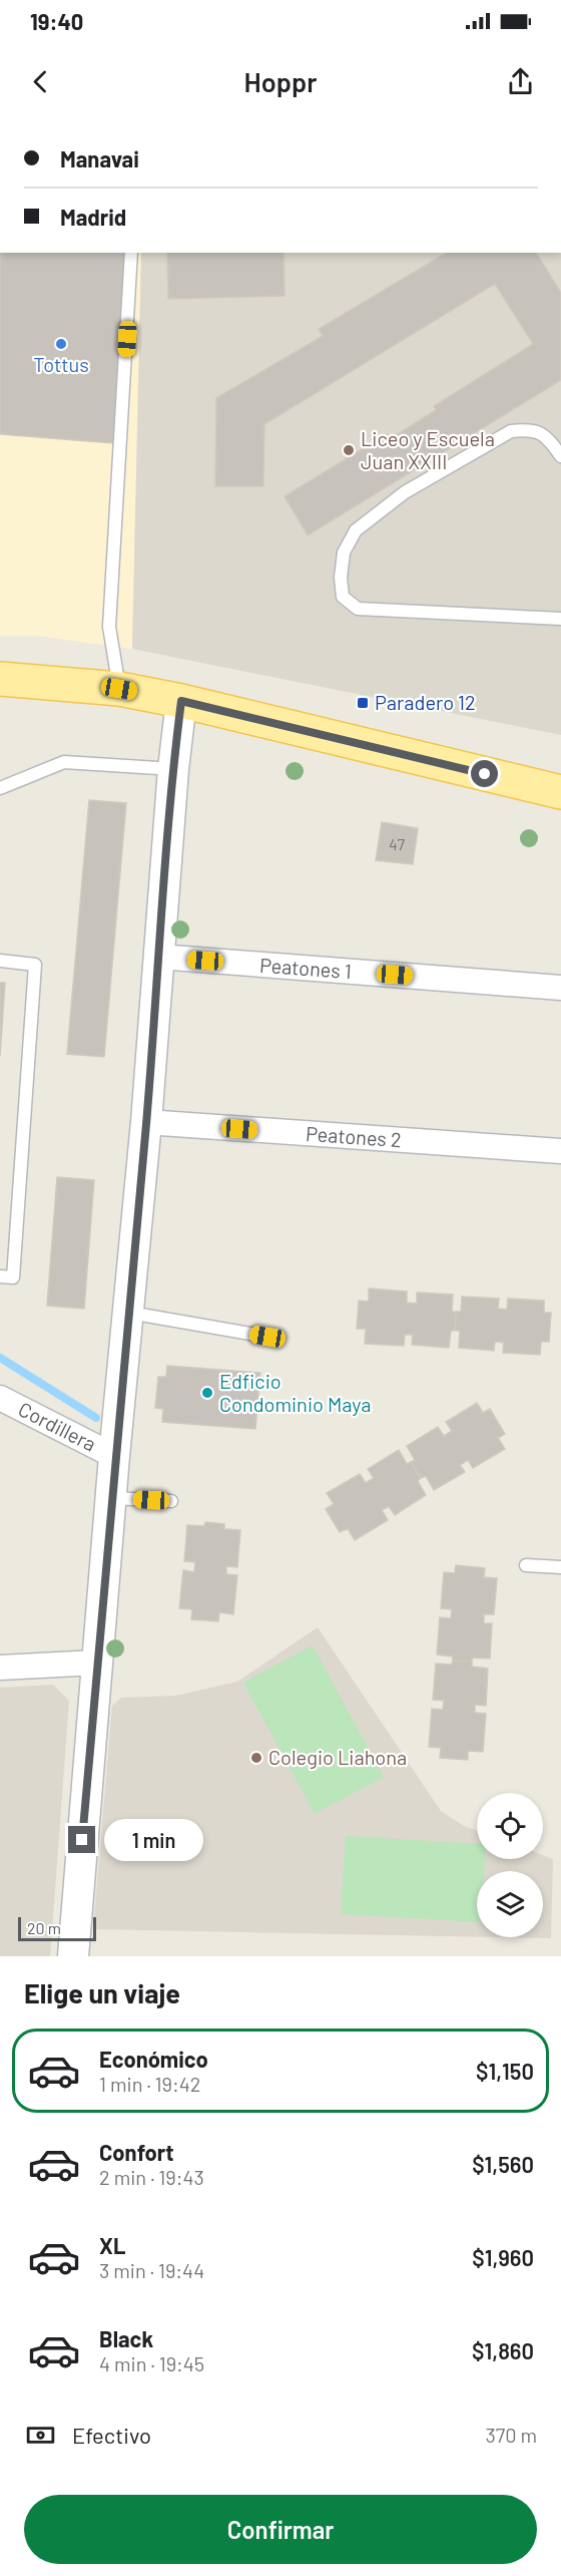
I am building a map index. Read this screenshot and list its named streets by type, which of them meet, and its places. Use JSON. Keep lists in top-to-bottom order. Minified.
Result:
{"streets":{"street":["Peatones 1","Peatones 2","Cordillera"]},"places":{"other":["Tottus","Liceo y Escuela Juan XXIII","Edficio Condominio Maya","Colegio Liahona"],"transit":["Paradero 12"]},"house_numbers":["47"],"scale_bar":"20 m","page":{"status":"19:40","header":"Hoppr","banner":["Manavai","Madrid"],"bubble":"1 min","scale":"20 m","heading":"Elige un viaje","list":[{"name":"Económico","note":"1 min · 19:42","value":"$1,150"},{"name":"Confort","note":"2 min · 19:43","value":"$1,560"},{"name":"XL","note":"3 min · 19:44","value":"$1,960"},{"name":"Black","note":"4 min · 19:45","value":"$1,860"}],"pay":["Efectivo","370 m"],"buttons":"Confirmar"}}
